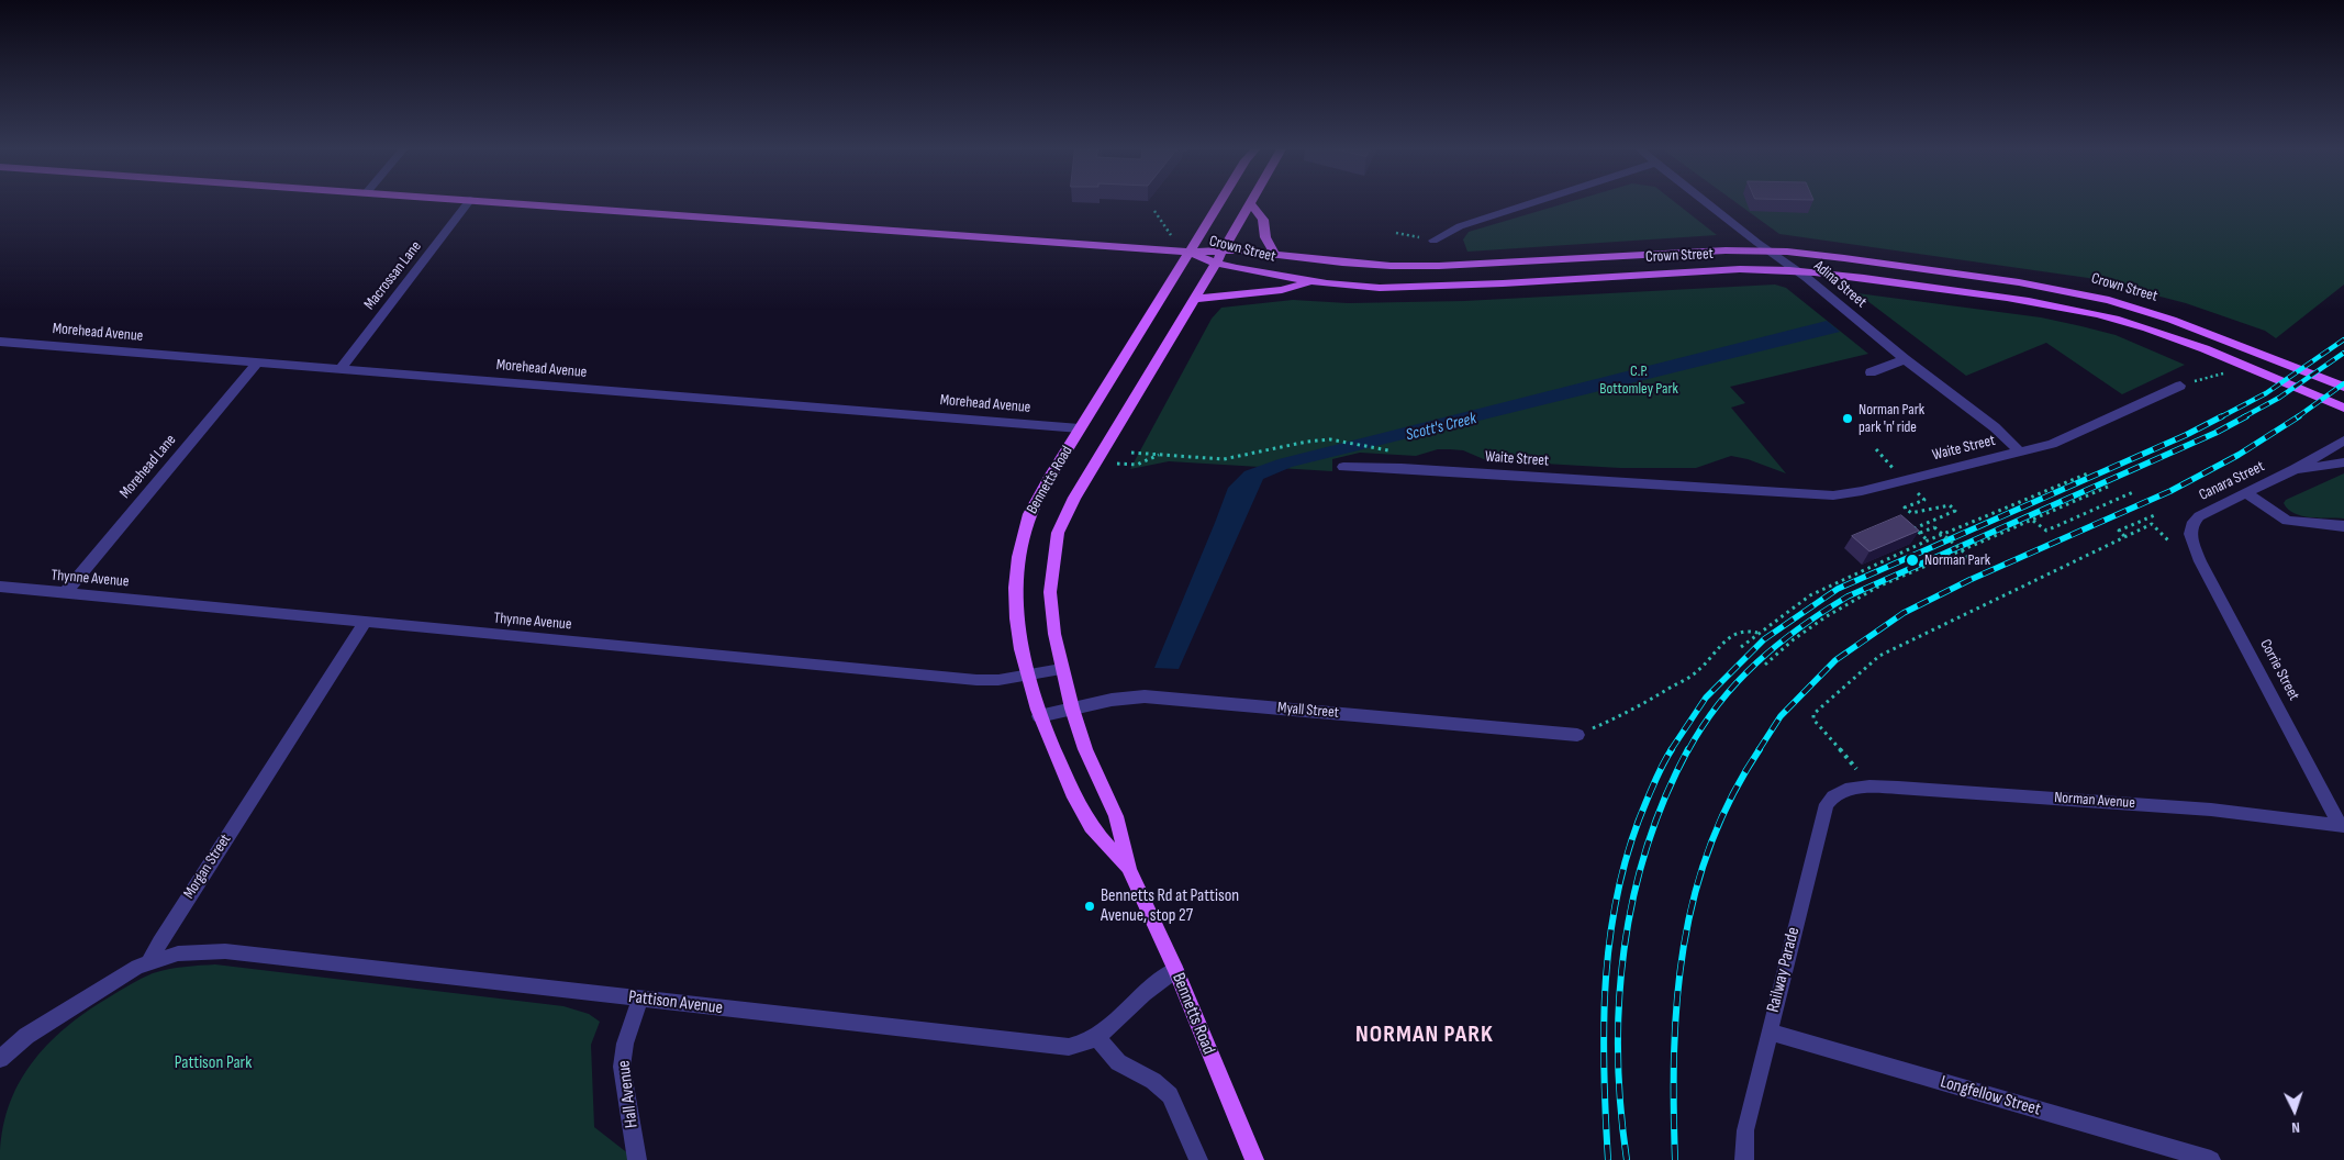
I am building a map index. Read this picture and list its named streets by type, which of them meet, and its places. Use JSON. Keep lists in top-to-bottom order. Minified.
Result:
{"streets":{"main road":["Crown Street","Bennetts Road"],"street":["Macrossan Lane","Adina Street","Morehead Avenue","Waite Street","Morehead Lane","Canara Street","Thynne Avenue","Corrie Street","Myall Street","Norman Avenue","Morgan Street","Railway Parade","Pattison Avenue","Hall Avenue","Longfellow Street"]},"crossings":[["Crown Street","Adina Street"],["Crown Street","Bennetts Road"],["Macrossan Lane","Morehead Avenue"],["Adina Street","Waite Street"],["Morehead Avenue","Morehead Lane"],["Morehead Avenue","Bennetts Road"],["Morehead Lane","Thynne Avenue"],["Bennetts Road","Thynne Avenue"],["Bennetts Road","Myall Street"],["Bennetts Road","Pattison Avenue"],["Canara Street","Corrie Street"],["Thynne Avenue","Morgan Street"],["Corrie Street","Norman Avenue"],["Norman Avenue","Railway Parade"],["Morgan Street","Pattison Avenue"],["Railway Parade","Longfellow Street"],["Pattison Avenue","Hall Avenue"]],"districts":["NORMAN PARK"],"water":["Scott's Creek"],"parks":["C.P. Bottomley Park","Pattison Park"],"places":["Norman Park park 'n' ride","Norman Park","Bennetts Rd at Pattison Avenue, stop 27"],"north":"bottom"}
